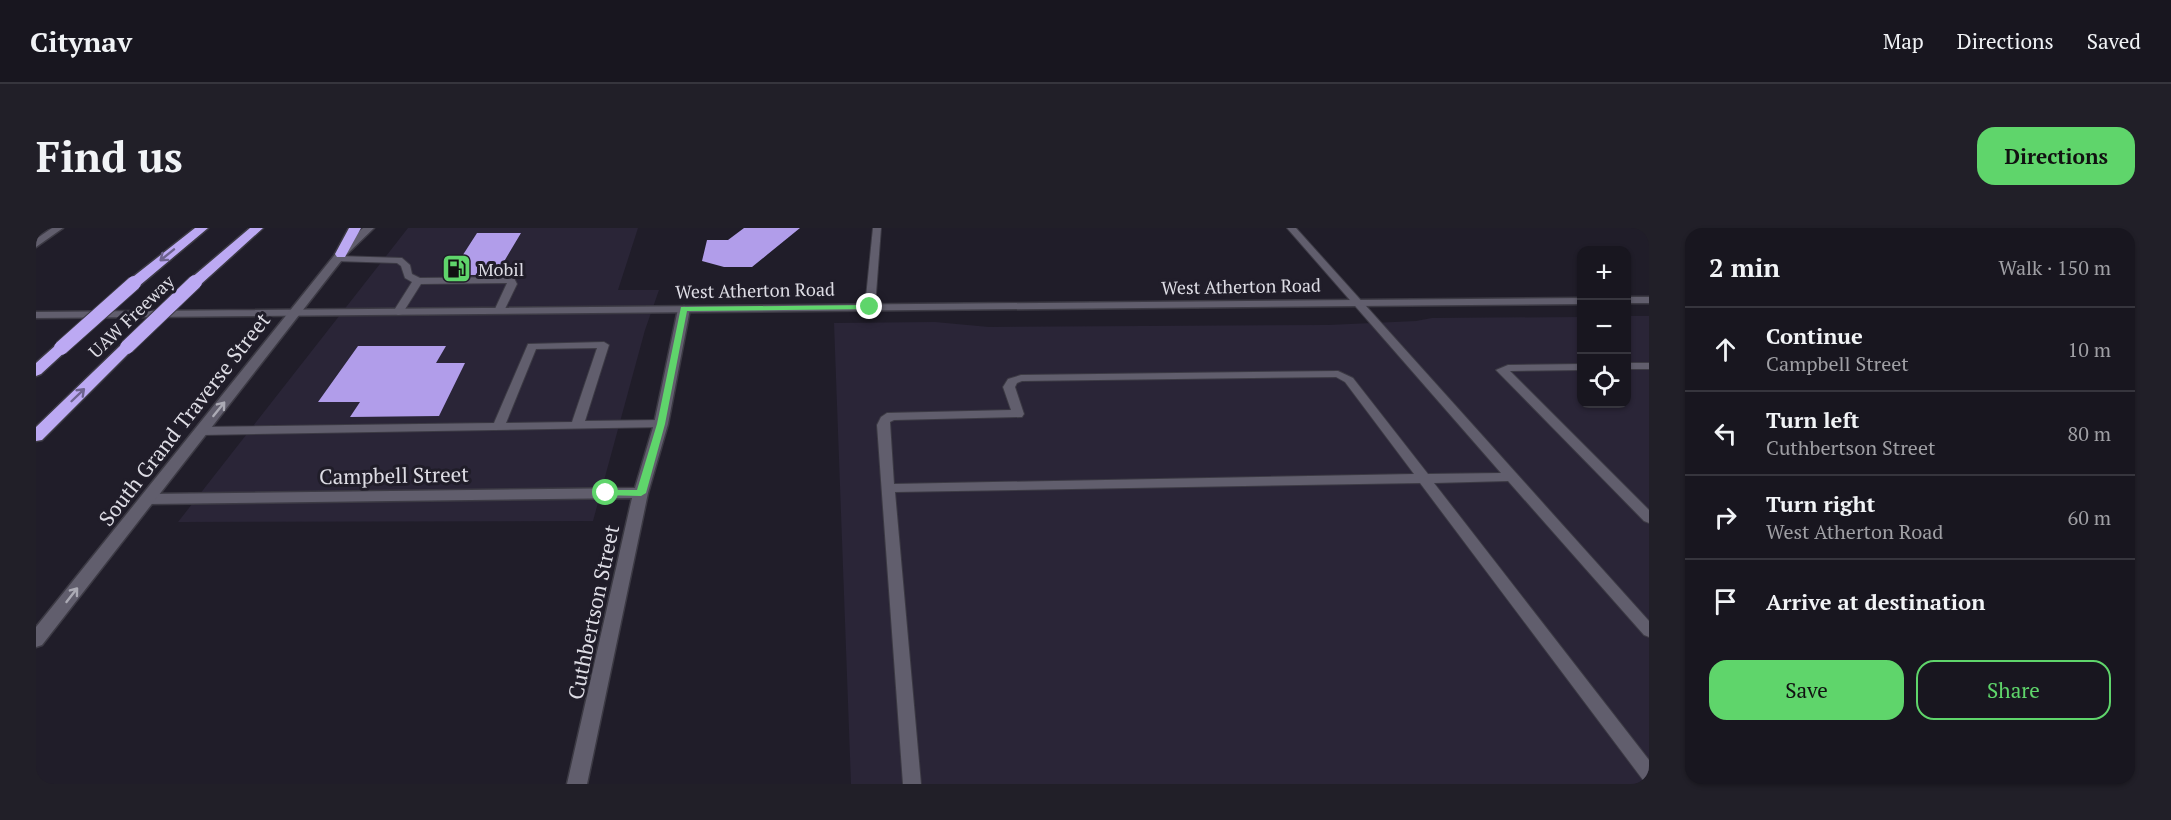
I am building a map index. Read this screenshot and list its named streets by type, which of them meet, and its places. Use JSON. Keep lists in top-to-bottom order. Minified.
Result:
{"streets":{"highway":["UAW Freeway"],"street":["West Atherton Road","South Grand Traverse Street","Campbell Street","Cuthbertson Street"]},"crossings":[["West Atherton Road","South Grand Traverse Street"],["West Atherton Road","Cuthbertson Street"],["South Grand Traverse Street","Campbell Street"],["Campbell Street","Cuthbertson Street"]],"one_way":["South Grand Traverse Street"],"places":{"fuel station":["Mobil"]},"page":{"header":"Citynav","nav":["Map","Directions","Saved"],"buttons":["Directions",["Save","Share"]],"title":"Find us","heading":["2 min","Walk · 150 m"],"map_buttons":["+","−"],"list":[["Continue","Campbell Street","10 m"],["Turn left","Cuthbertson Street","80 m"],["Turn right","West Atherton Road","60 m"],"Arrive at destination"]}}
